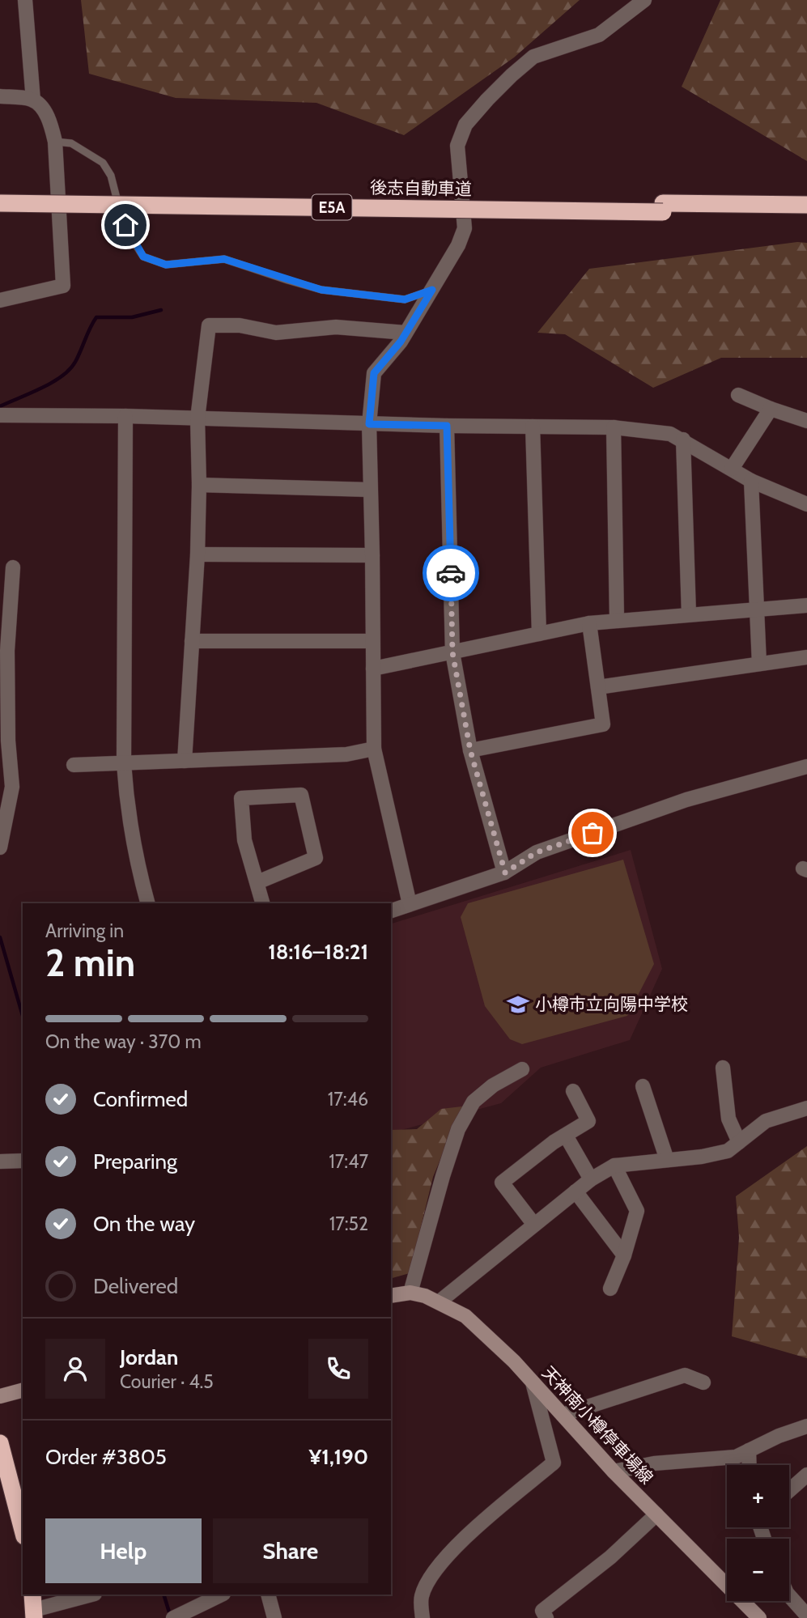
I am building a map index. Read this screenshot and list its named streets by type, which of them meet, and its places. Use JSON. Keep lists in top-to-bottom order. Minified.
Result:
{"streets":{"highway":["後志自動車道","E5A"],"main road":["天神南小樽停車場線"]},"places":{"school or university":["小樽市立向陽中学校"]},"page":{"heading":["2 min","Arriving in","18:16–18:21"],"panel":["Jordan","Courier · 4.5","Order #3805","¥1,190"],"bar":"On the way · 370 m","list":[["Confirmed","17:46"],["Preparing","17:47"],["On the way","17:52"],"Delivered"],"map_buttons":["+","−"],"buttons":["Help","Share"]}}
